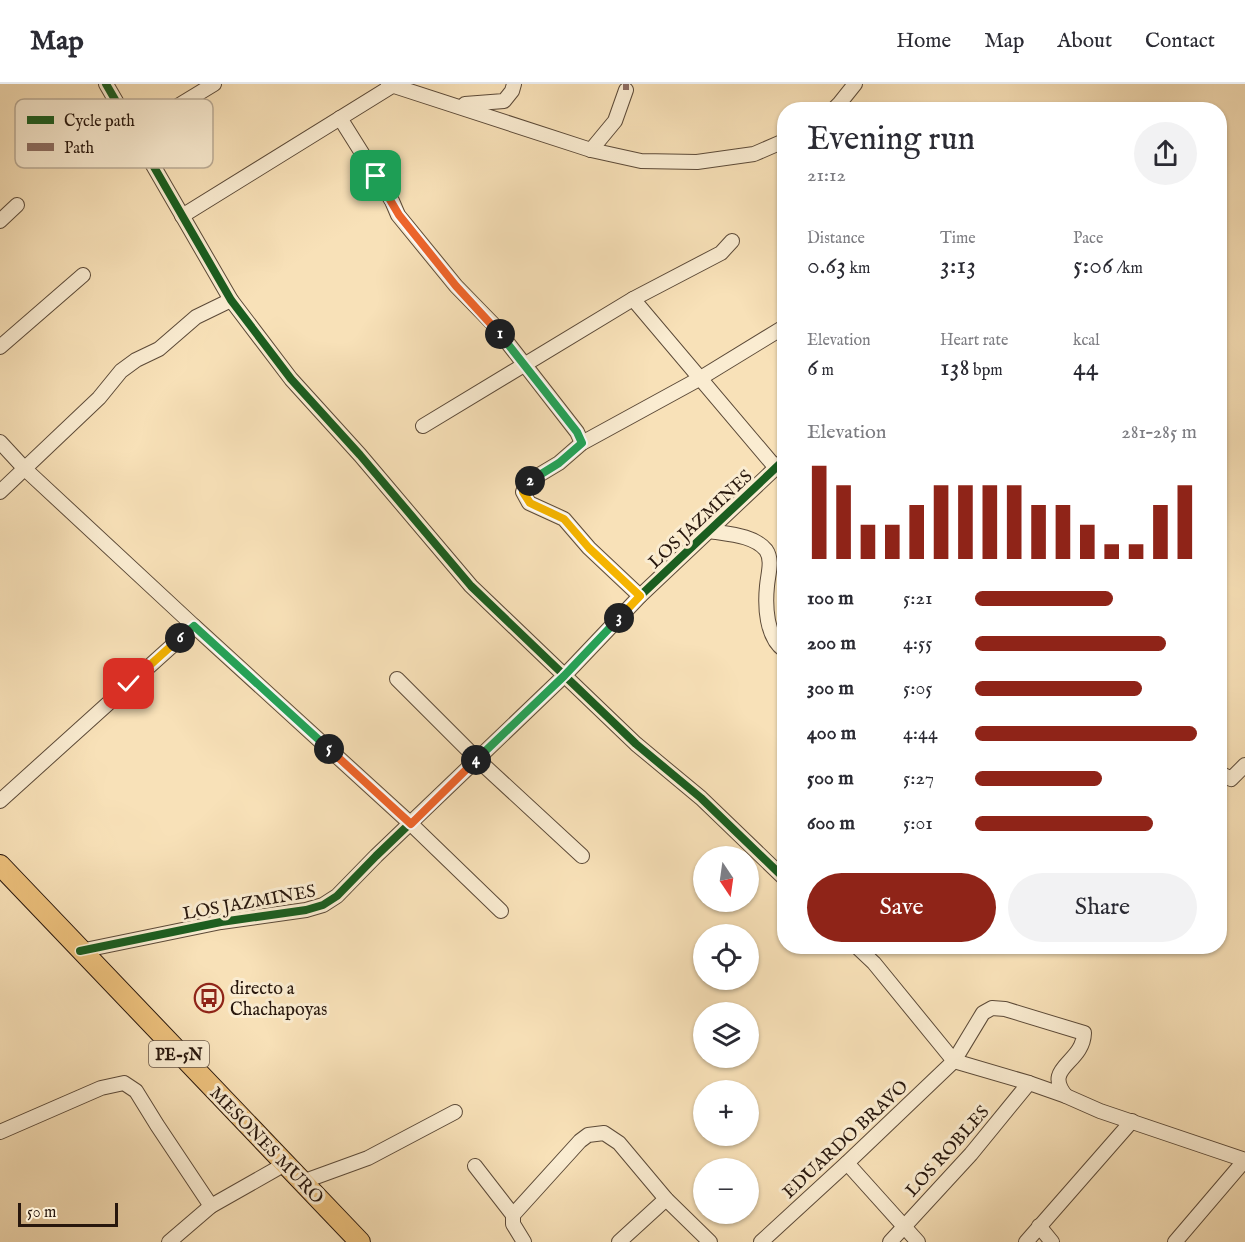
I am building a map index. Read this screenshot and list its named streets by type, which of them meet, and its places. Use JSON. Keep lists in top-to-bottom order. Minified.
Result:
{"streets":{"highway":["PE-5N","MESONES MURO"],"street":["LOS JAZMINES","EDUARDO BRAVO","LOS ROBLES"]},"crossings":[["LOS JAZMINES","MESONES MURO"]],"places":{"bus stop":["directo a Chachapoyas"]},"legend":["Cycle path","Path"],"scale_bar":"50 m","north":"bottom","page":{"header":"Map","nav":["Home","Map","About","Contact"],"heading":["Evening run","21:12"],"stats":[["Distance","0.63 km"],["Time","3:13"],["Pace","5:06 /km"],["Elevation","6 m"],["Heart rate","138 bpm"],["kcal","44"]],"pins":["1","2","3","6","5","4"],"chart":["Elevation","281–285 m"],"list":[{"name":"100 m","note":"5:21"},{"name":"200 m","note":"4:55"},{"name":"300 m","note":"5:05"},{"name":"400 m","note":"4:44"},{"name":"500 m","note":"5:27"},{"name":"600 m","note":"5:01"}],"map_buttons":["+","−"],"buttons":["Save","Share"],"scale":"50 m"}}
